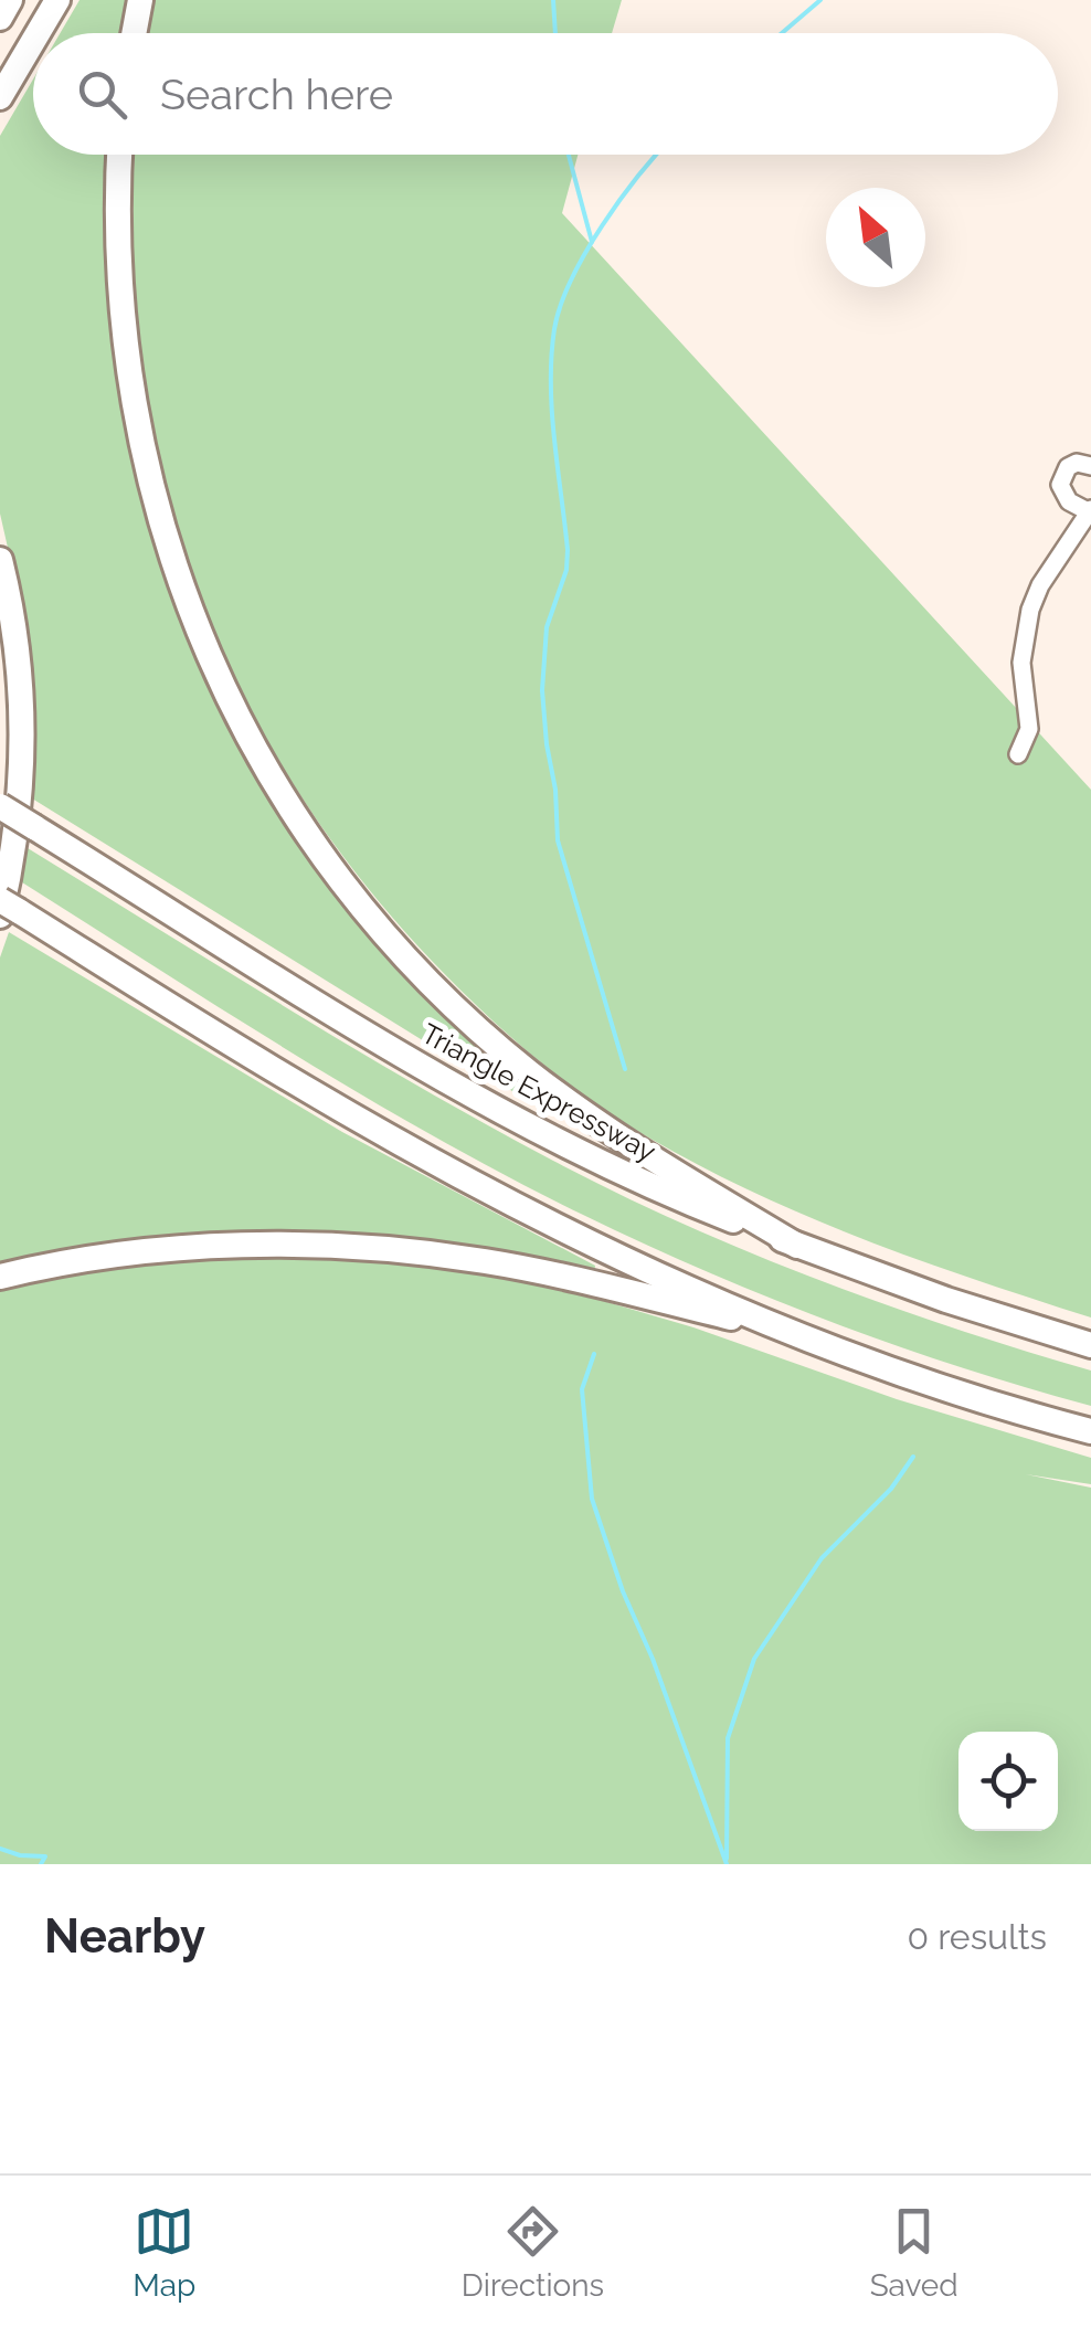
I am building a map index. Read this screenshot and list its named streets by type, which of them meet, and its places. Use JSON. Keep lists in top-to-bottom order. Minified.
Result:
{"streets":{"highway":["Triangle Expressway"]},"north":"top left","page":{"search":"Search here","heading":["Nearby","0 results"],"nav":["Map","Directions","Saved"]}}
